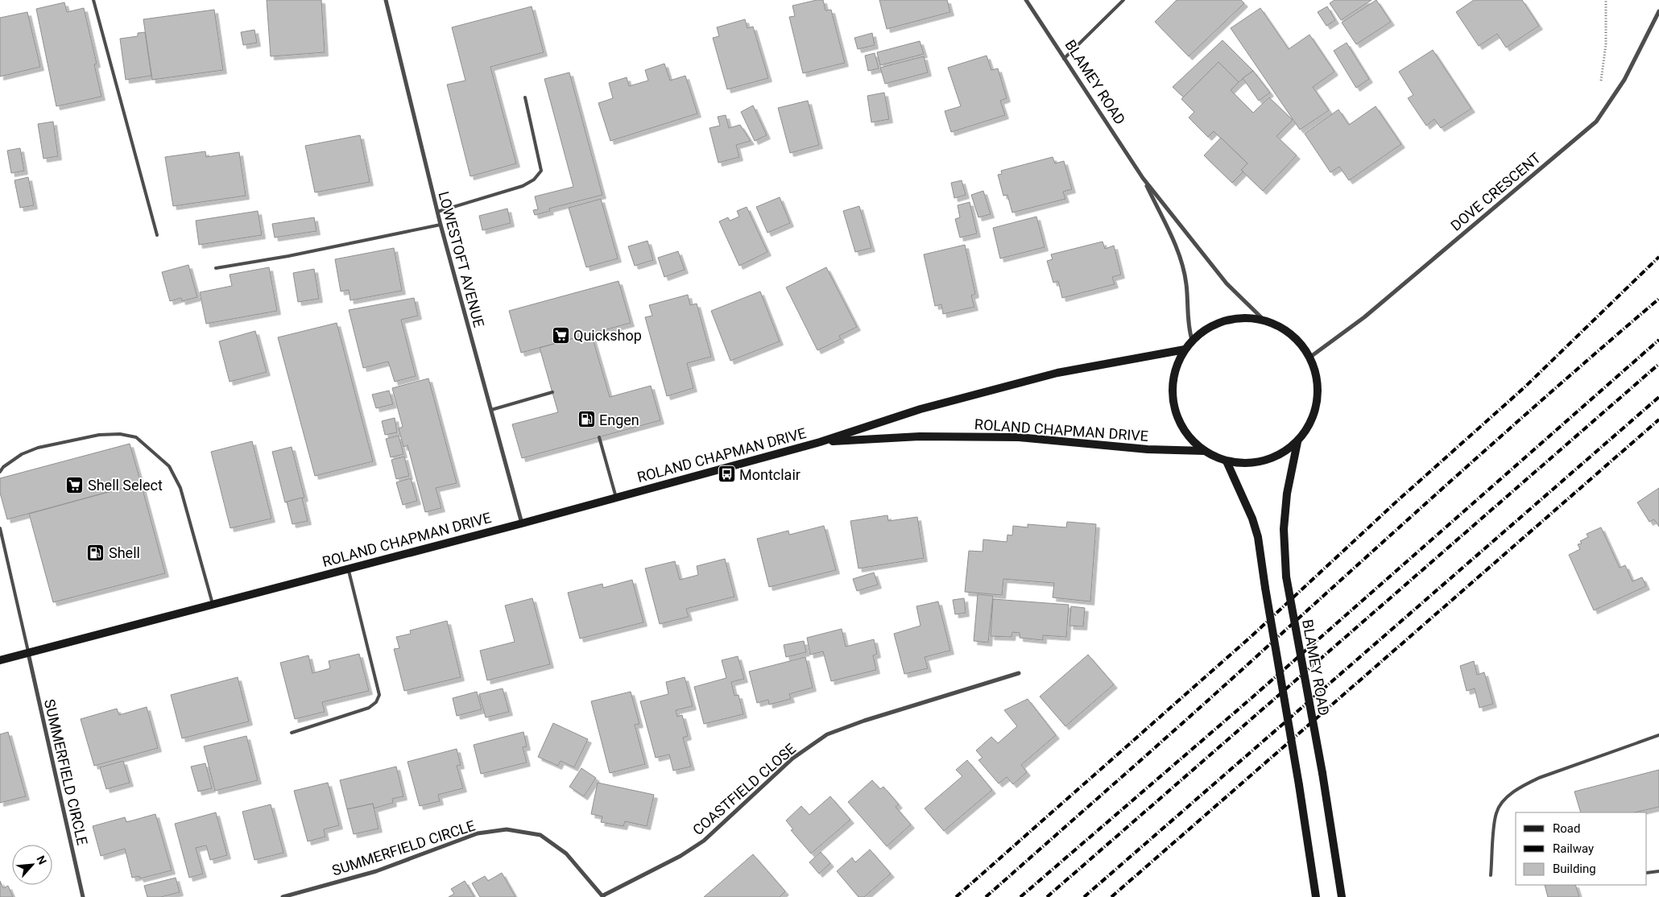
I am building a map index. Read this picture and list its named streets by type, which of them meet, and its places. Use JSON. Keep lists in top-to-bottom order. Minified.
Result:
{"streets":{"street":["BLAMEY ROAD","DOVE CRESCENT","LOWESTOFT AVENUE","ROLAND CHAPMAN DRIVE","SUMMERFIELD CIRCLE","COASTFIELD CLOSE"]},"crossings":[["LOWESTOFT AVENUE","ROLAND CHAPMAN DRIVE"],["ROLAND CHAPMAN DRIVE","SUMMERFIELD CIRCLE"],["SUMMERFIELD CIRCLE","COASTFIELD CLOSE"]],"places":{"supermarket":["Quickshop","Shell Select"],"fuel station":["Engen","Shell"],"bus stop":["Montclair"]},"legend":["Road","Railway","Building"],"north":"top right"}
